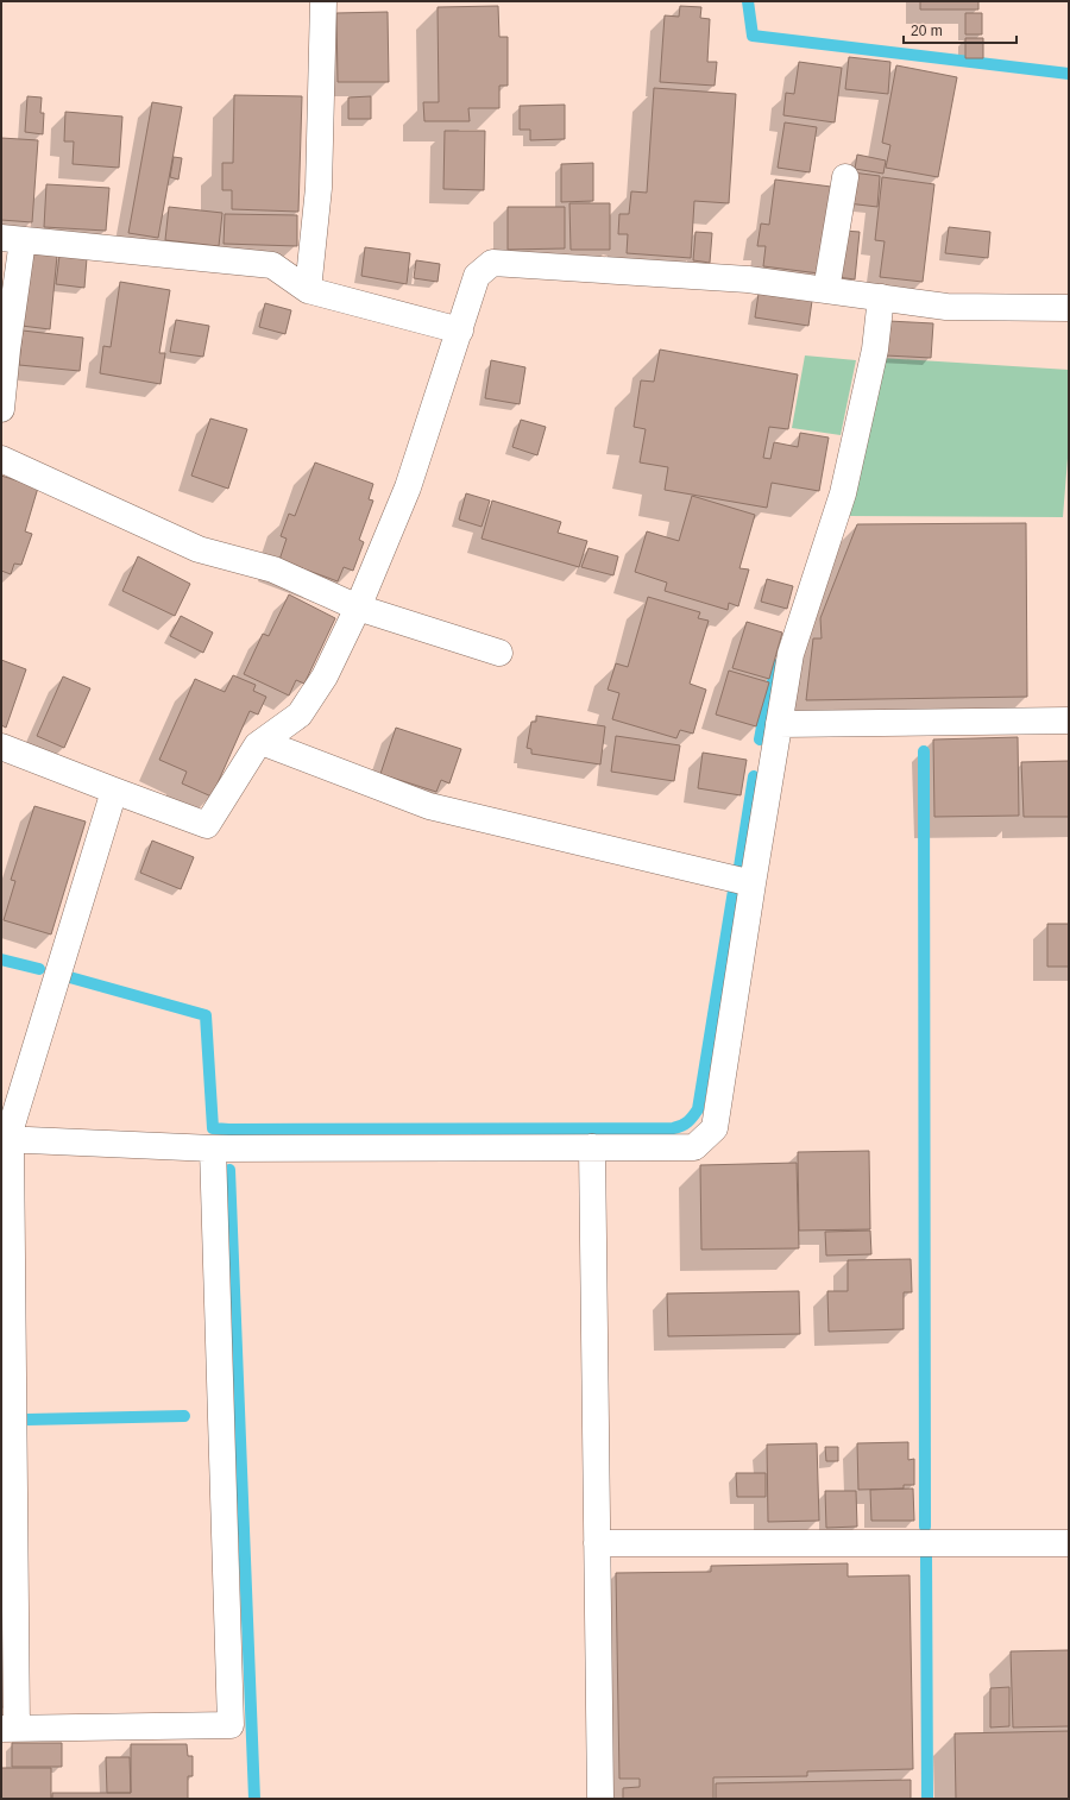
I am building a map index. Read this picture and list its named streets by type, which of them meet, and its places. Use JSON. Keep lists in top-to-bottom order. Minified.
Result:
{"scale_bar":"20 m"}
